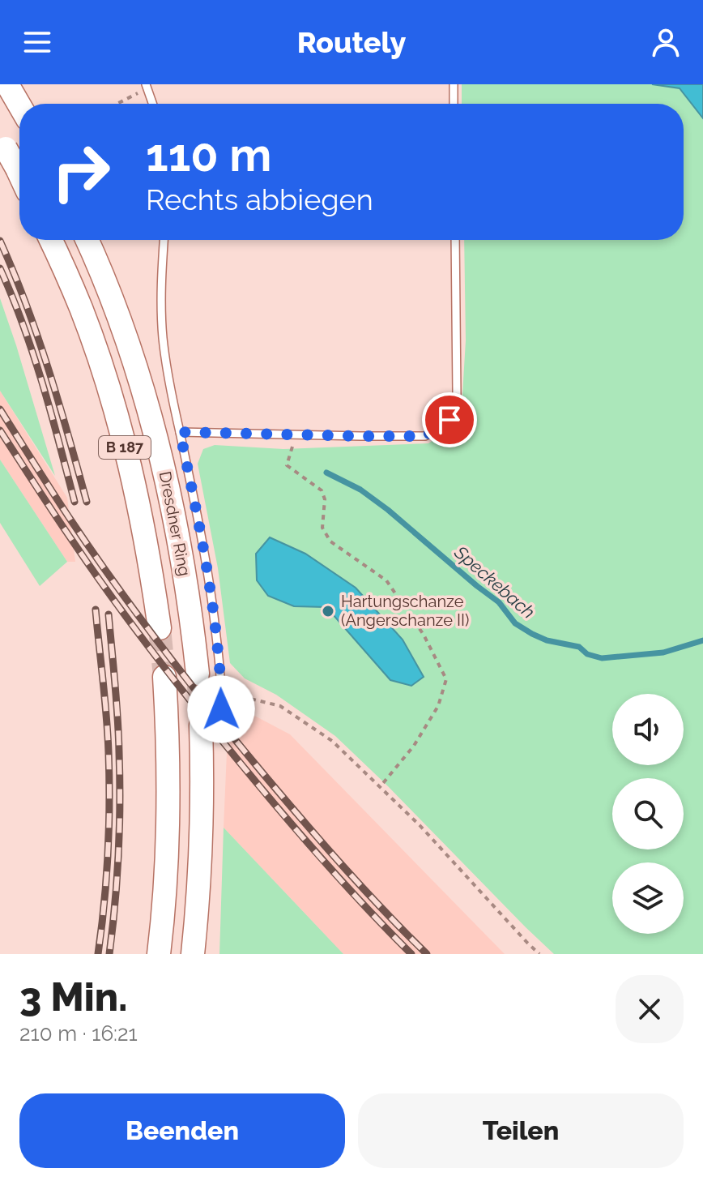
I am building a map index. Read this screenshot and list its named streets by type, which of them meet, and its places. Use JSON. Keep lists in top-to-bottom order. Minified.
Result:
{"streets":{"main road":["B 187","Dresdner Ring"]},"water":["Speckebach"],"places":["Hartungschanze (Angerschanze II)"],"page":{"header":"Routely","turn":["110 m","Rechts abbiegen"],"heading":["3 Min.","210 m · 16:21"],"buttons":["Beenden","Teilen"]}}
